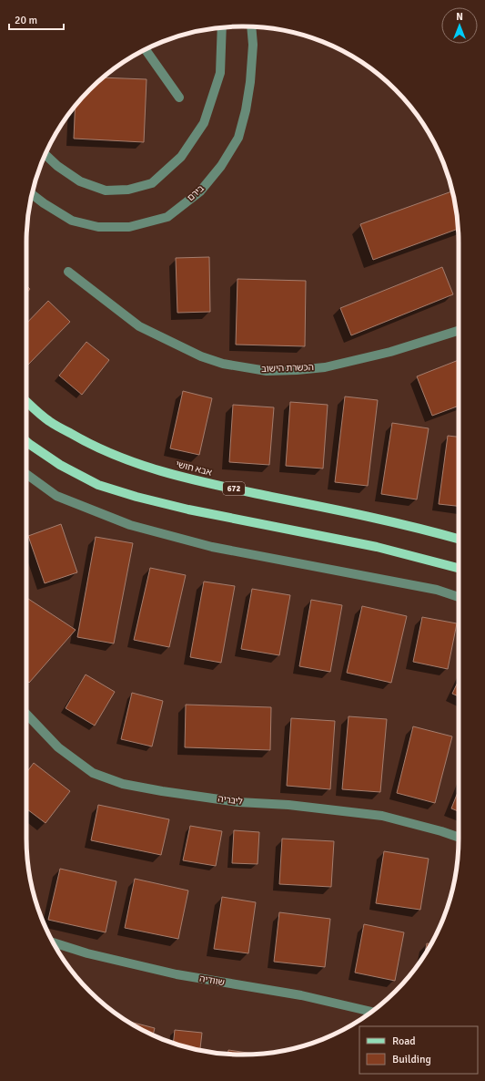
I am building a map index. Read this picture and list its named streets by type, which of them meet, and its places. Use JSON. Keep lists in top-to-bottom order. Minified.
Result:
{"streets":{"main road":["אבא חושי","672"],"street":["בירם","הכשרת הישוב","ליבריה","שוודיה"]},"legend":["Road","Building"],"scale_bar":"20 m","north":"top"}
